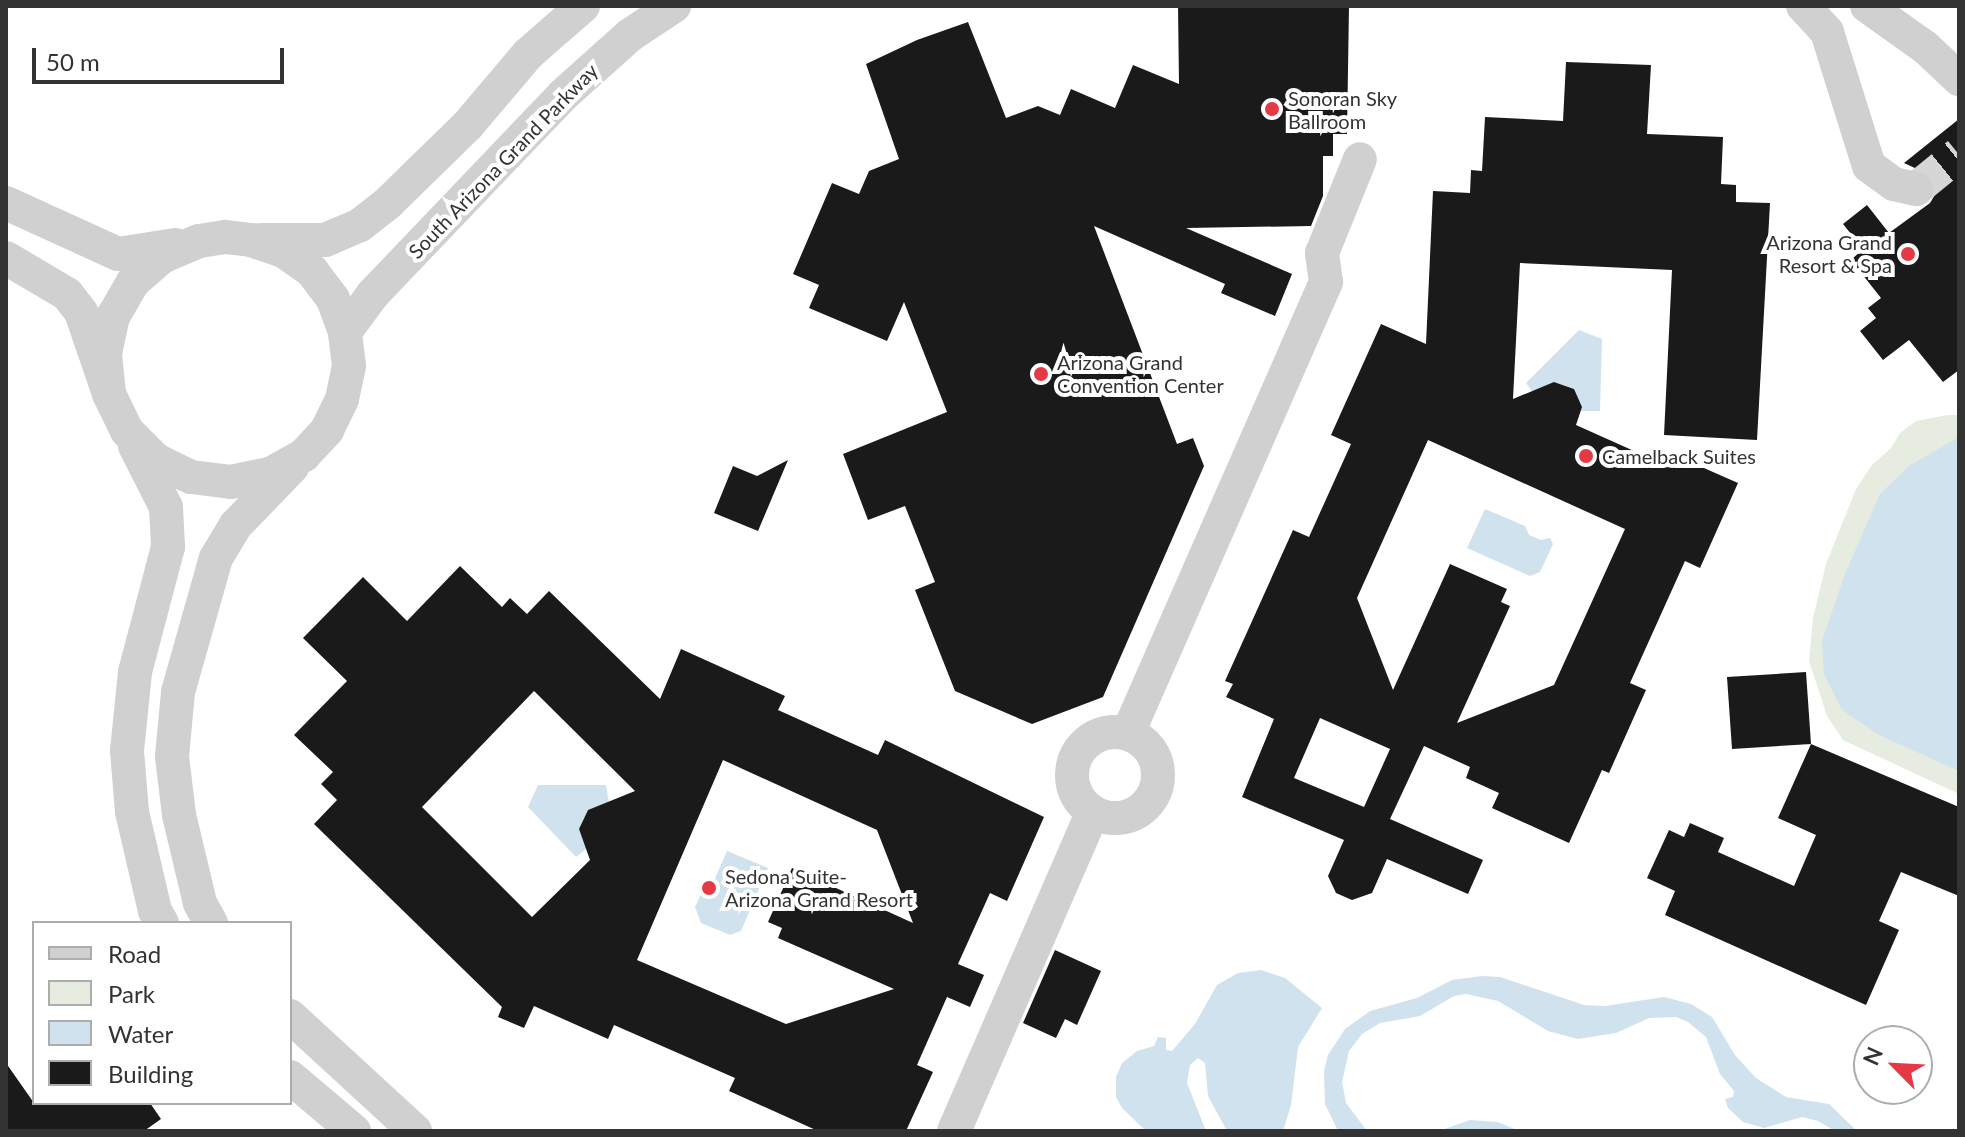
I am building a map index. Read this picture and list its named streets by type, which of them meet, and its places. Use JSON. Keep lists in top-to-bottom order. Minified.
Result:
{"streets":{"street":["South Arizona Grand Parkway"]},"places":["Sonoran Sky Ballroom","Arizona Grand Resort & Spa","Arizona Grand Convention Center","Camelback Suites","Sedona Suite- Arizona Grand Resort"],"legend":["Road","Park","Water","Building"],"scale_bar":"50 m","north":"top left"}
